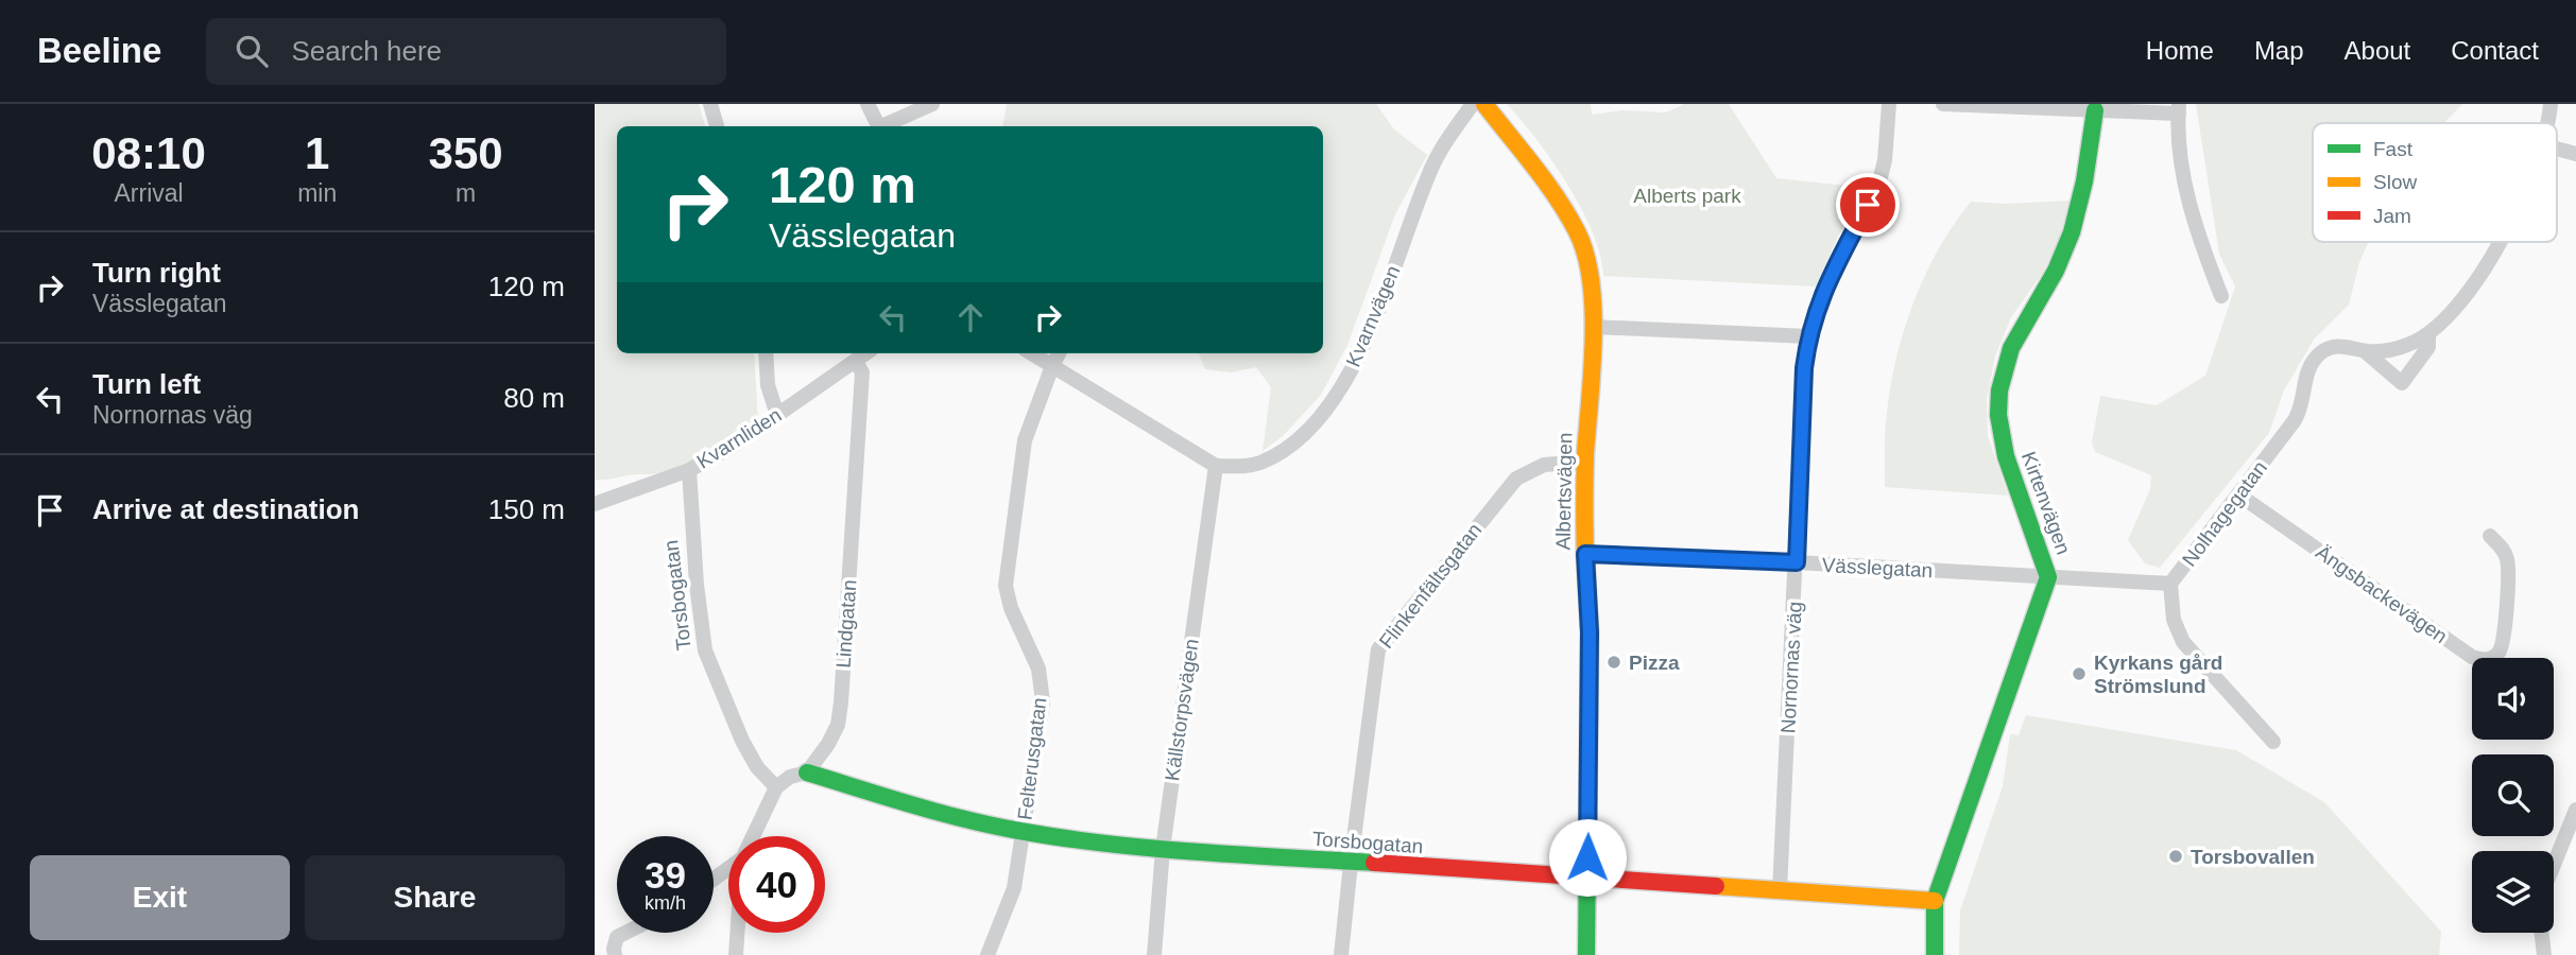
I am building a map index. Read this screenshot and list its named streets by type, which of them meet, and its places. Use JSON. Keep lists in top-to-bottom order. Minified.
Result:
{"streets":{"street":["Kvarnvägen","Kvarnliden","Albertsvägen","Kirtenvägen","Nolhagegatan","Vässlegatan","Flinkenfältsgatan","Ängsbackevägen","Torsbogatan","Lindgatan","Nornornas väg","Källstorpsvägen","Felterusgatan"]},"crossings":[["Kvarnvägen","Källstorpsvägen"],["Kvarnliden","Torsbogatan"],["Kvarnliden","Lindgatan"],["Albertsvägen","Vässlegatan"],["Albertsvägen","Flinkenfältsgatan"],["Albertsvägen","Torsbogatan"],["Kirtenvägen","Vässlegatan"],["Kirtenvägen","Torsbogatan"],["Nolhagegatan","Vässlegatan"],["Nolhagegatan","Ängsbackevägen"],["Vässlegatan","Nornornas väg"],["Flinkenfältsgatan","Torsbogatan"],["Torsbogatan","Lindgatan"],["Torsbogatan","Nornornas väg"],["Torsbogatan","Källstorpsvägen"],["Torsbogatan","Felterusgatan"]],"parks":["Alberts park"],"places":["Pizza","Kyrkans gård Strömslund","Torsbovallen"],"legend":["Fast","Slow","Jam"],"page":{"header":"Beeline","search":"Search here","nav":["Home","Map","About","Contact"],"eta":["08:10","Arrival","1","min","350","m"],"turn":["120 m","Vässlegatan"],"list":[{"name":"Turn right","note":"Vässlegatan","value":"120 m"},{"name":"Turn left","note":"Nornornas väg","value":"80 m"},{"name":"Arrive at destination","value":"150 m"}],"speed":"39 km/h","limit":"40","buttons":["Exit","Share"]}}
